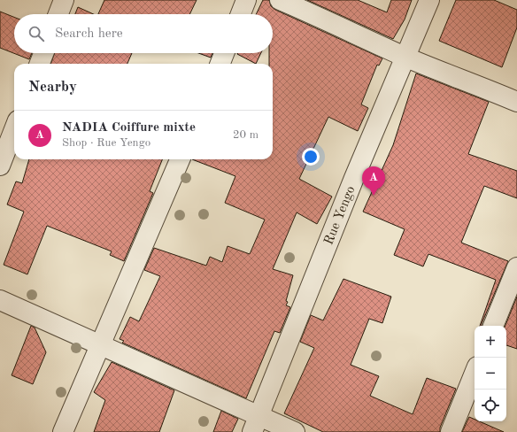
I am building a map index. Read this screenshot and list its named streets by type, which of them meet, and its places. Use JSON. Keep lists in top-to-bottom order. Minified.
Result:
{"streets":{"street":["Rue Yengo"]},"page":{"search":"Search here","heading":"Nearby","list":[{"mark":"A","name":"NADIA Coiffure mixte","note":"Shop · Rue Yengo","value":"20 m"}],"pins":"A","map_buttons":["+","−"]}}
